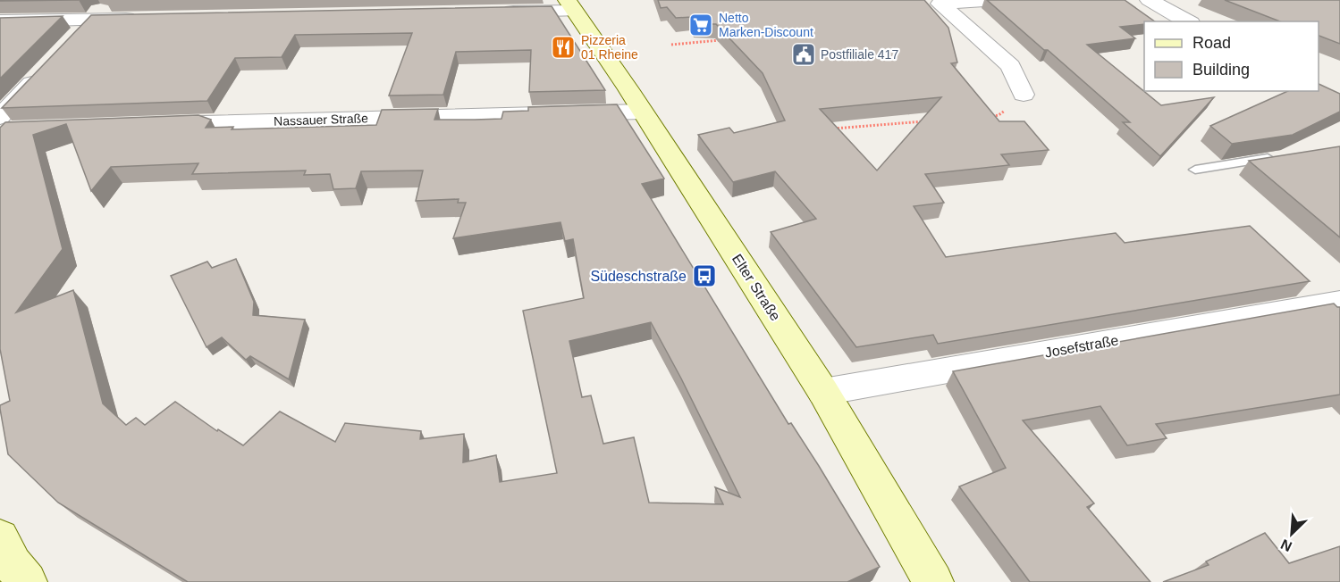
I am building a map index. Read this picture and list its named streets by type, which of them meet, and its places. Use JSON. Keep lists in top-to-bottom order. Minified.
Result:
{"streets":{"main road":["Elter Straße"],"street":["Nassauer Straße","Josefstraße"]},"crossings":[["Nassauer Straße","Elter Straße"],["Elter Straße","Josefstraße"]],"places":{"supermarket":["Netto Marken-Discount"],"restaurant":["Pizzeria 01 Rheine"],"public building":["Postfiliale 417"],"bus stop":["Südeschstraße"]},"legend":["Road","Building"],"north":"bottom left"}
